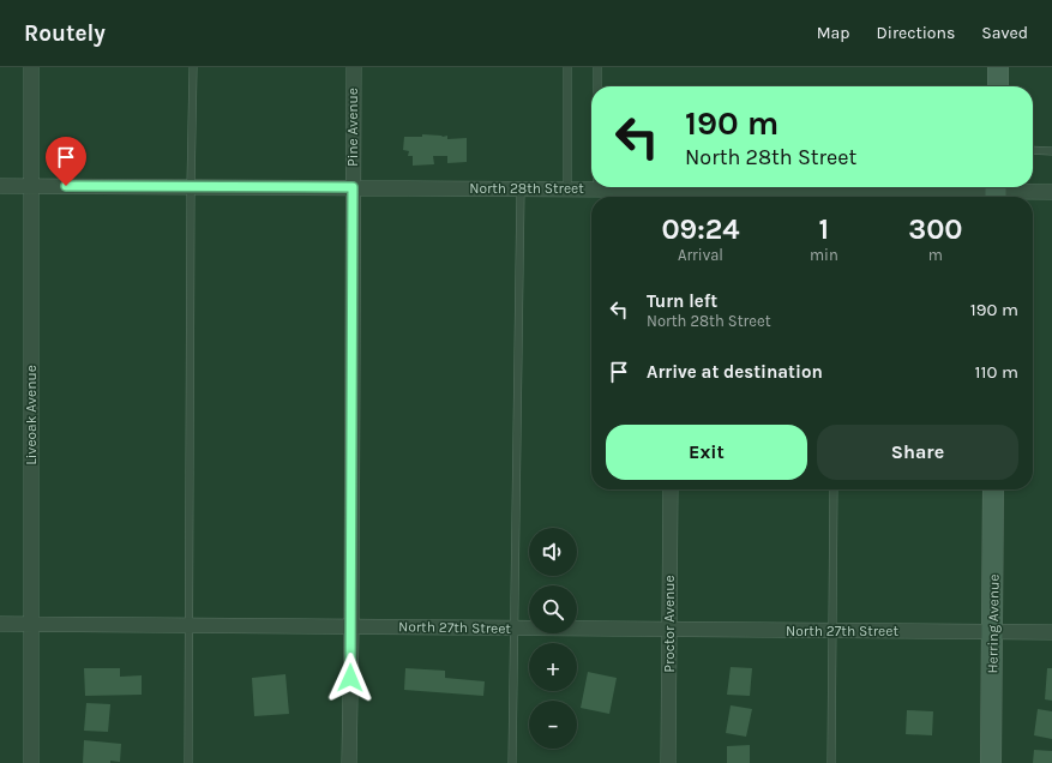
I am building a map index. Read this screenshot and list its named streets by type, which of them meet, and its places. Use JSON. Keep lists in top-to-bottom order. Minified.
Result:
{"streets":{"main road":["Herring Avenue"],"street":["Pine Avenue","North 28th Street","Liveoak Avenue","Proctor Avenue","North 27th Street"]},"crossings":[["Pine Avenue","North 28th Street"],["Pine Avenue","North 27th Street"],["North 28th Street","Liveoak Avenue"],["Liveoak Avenue","North 27th Street"],["Proctor Avenue","North 27th Street"],["Herring Avenue","North 27th Street"]],"page":{"header":"Routely","nav":["Map","Directions","Saved"],"turn":["190 m","North 28th Street"],"eta":["09:24","Arrival","1","min","300","m"],"list":[{"name":"Turn left","note":"North 28th Street","value":"190 m"},{"name":"Arrive at destination","value":"110 m"}],"buttons":["Exit","Share"],"map_buttons":["+","−"]}}
